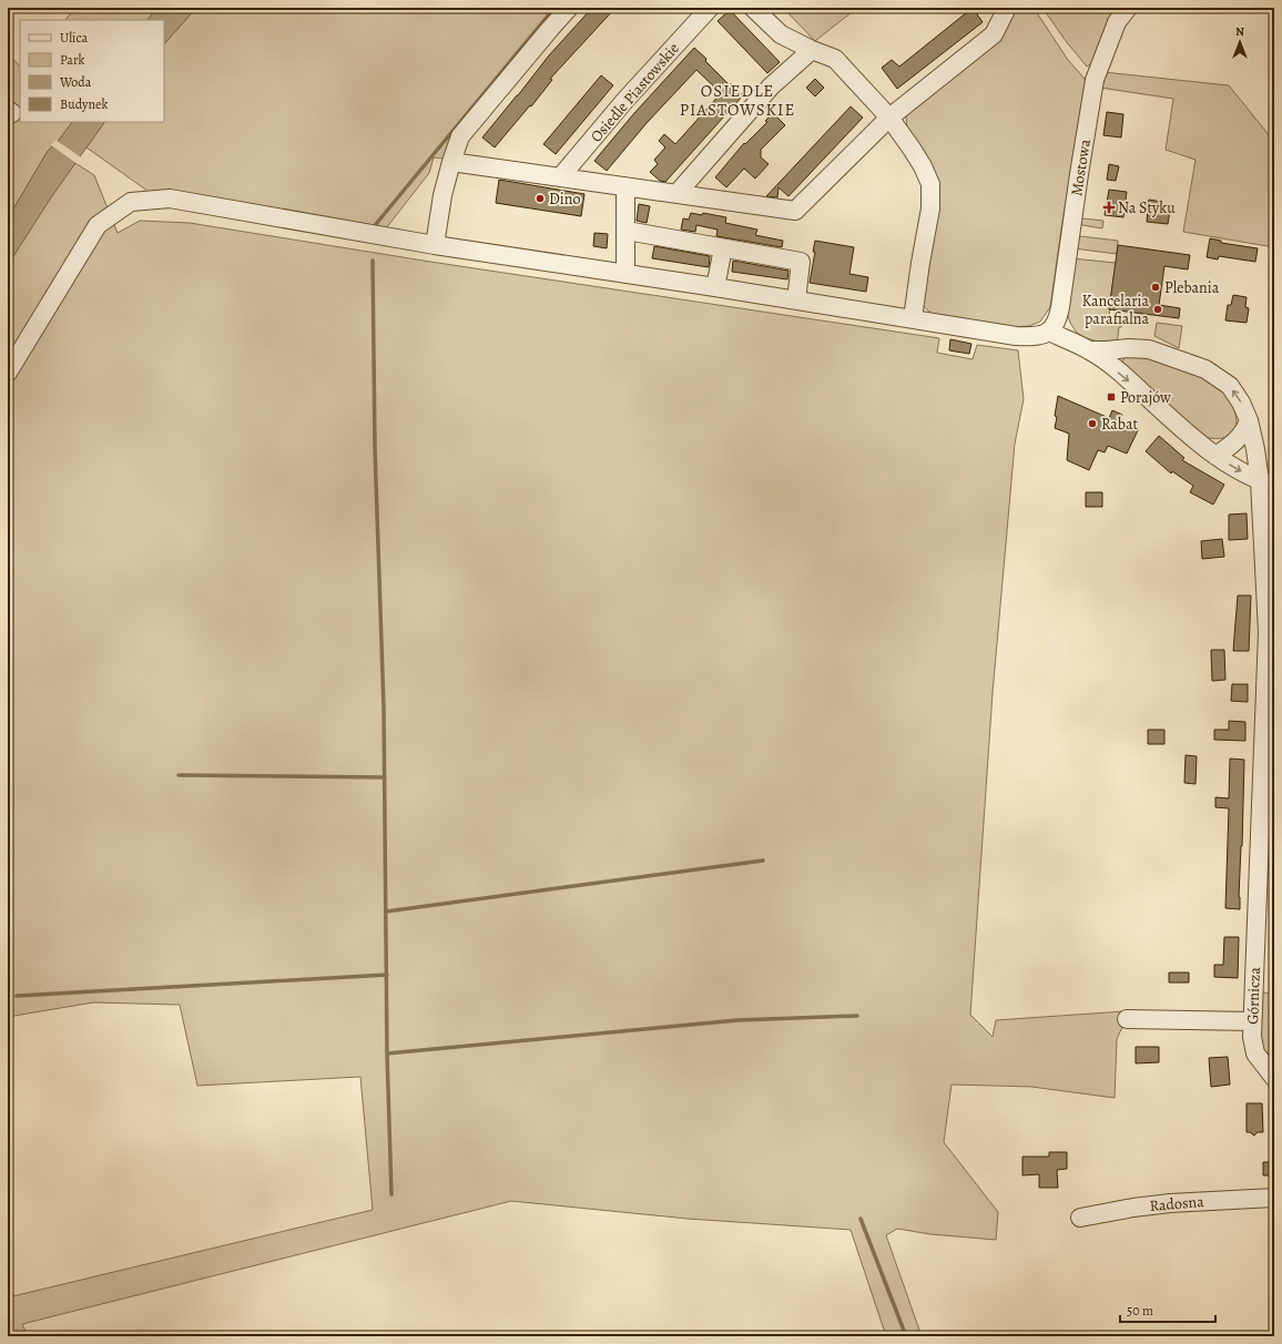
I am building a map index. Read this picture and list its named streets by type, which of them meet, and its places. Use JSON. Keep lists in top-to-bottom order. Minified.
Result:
{"streets":{"street":["Osiedle Piastowskie","Mostowa","Górnicza","Radosna"]},"districts":["OSIEDLE PIASTOWSKIE"],"places":{"other":["Dino","Plebania","Kancelaria parafialna","Rabat"],"health":["Na Styku"],"transit":["Porajów"]},"legend":["Ulica","Park","Woda","Budynek"],"scale_bar":"50 m","north":"top"}
